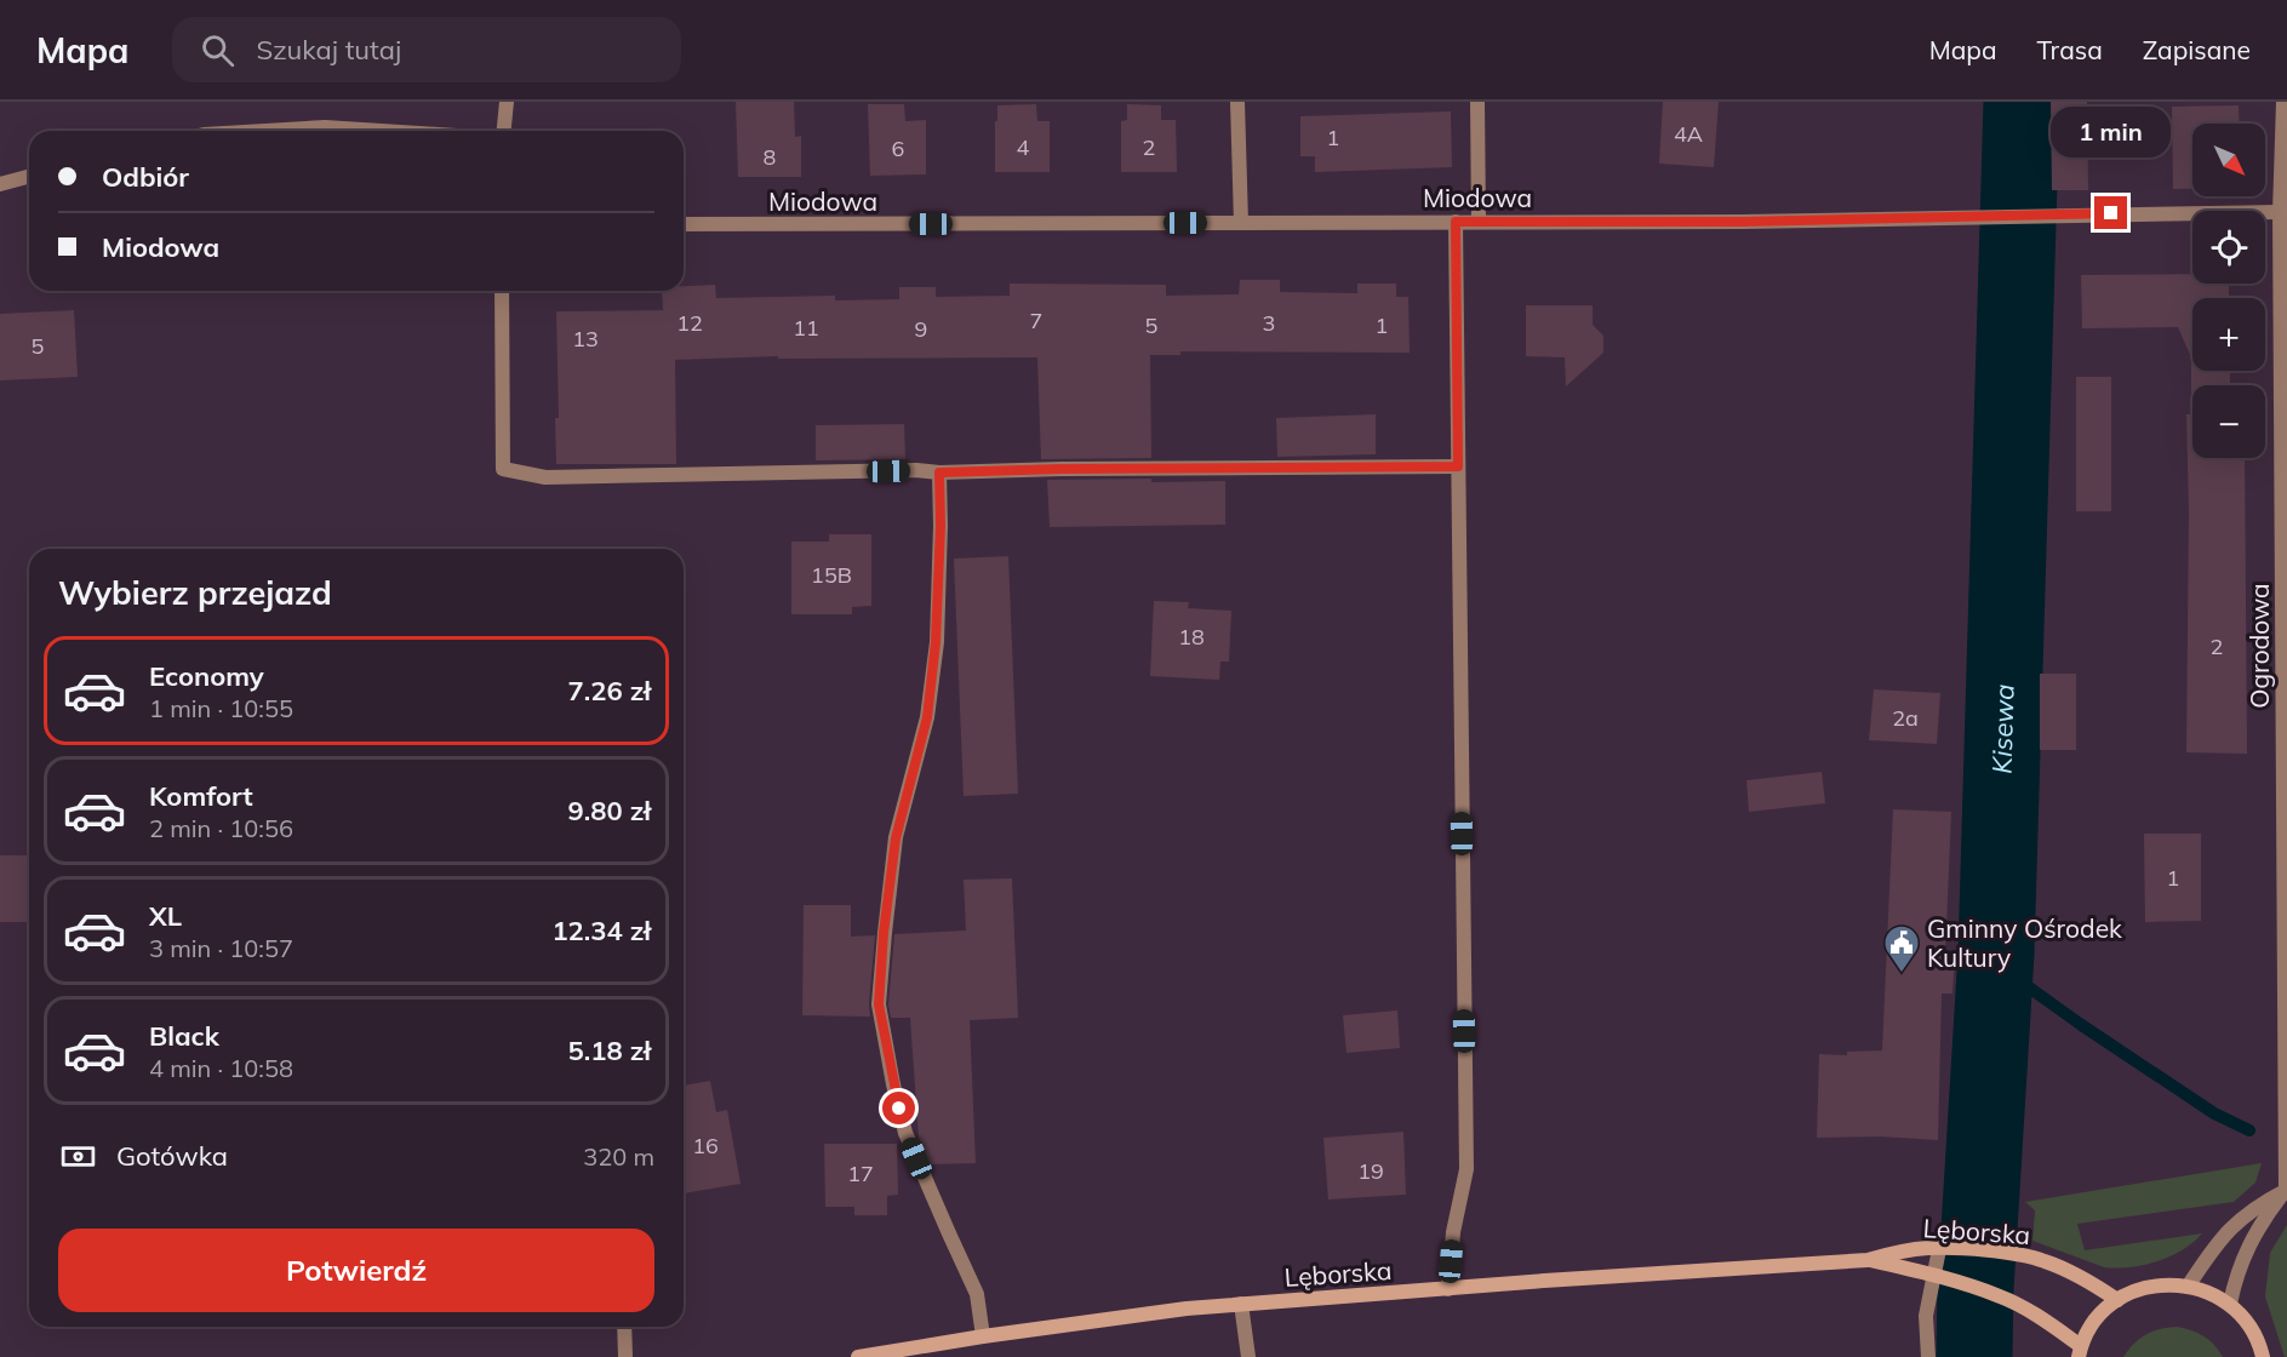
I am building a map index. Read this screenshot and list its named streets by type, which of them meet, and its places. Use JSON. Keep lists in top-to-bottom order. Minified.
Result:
{"streets":{"main road":["Lęborska"],"street":["Miodowa","Ogrodowa"]},"crossings":[["Miodowa","Ogrodowa"]],"water":["Kisewa"],"places":{"public building":["Gminny Ośrodek Kultury"]},"house_numbers":["4A","1","4","2","6","8","7","12","3","5","1","11","9","13","5","15B","18","2","2a","1","16","19","17"],"north":"bottom right","page":{"header":"Mapa","search":"Szukaj tutaj","nav":["Mapa","Trasa","Zapisane"],"bubble":"1 min","map_buttons":["+","−"],"banner":["Odbiór","Miodowa"],"heading":"Wybierz przejazd","list":[{"name":"Economy","note":"1 min · 10:55","value":"7.26 zł"},{"name":"Komfort","note":"2 min · 10:56","value":"9.80 zł"},{"name":"XL","note":"3 min · 10:57","value":"12.34 zł"},{"name":"Black","note":"4 min · 10:58","value":"5.18 zł"}],"pay":["Gotówka","320 m"],"buttons":"Potwierdź"}}
